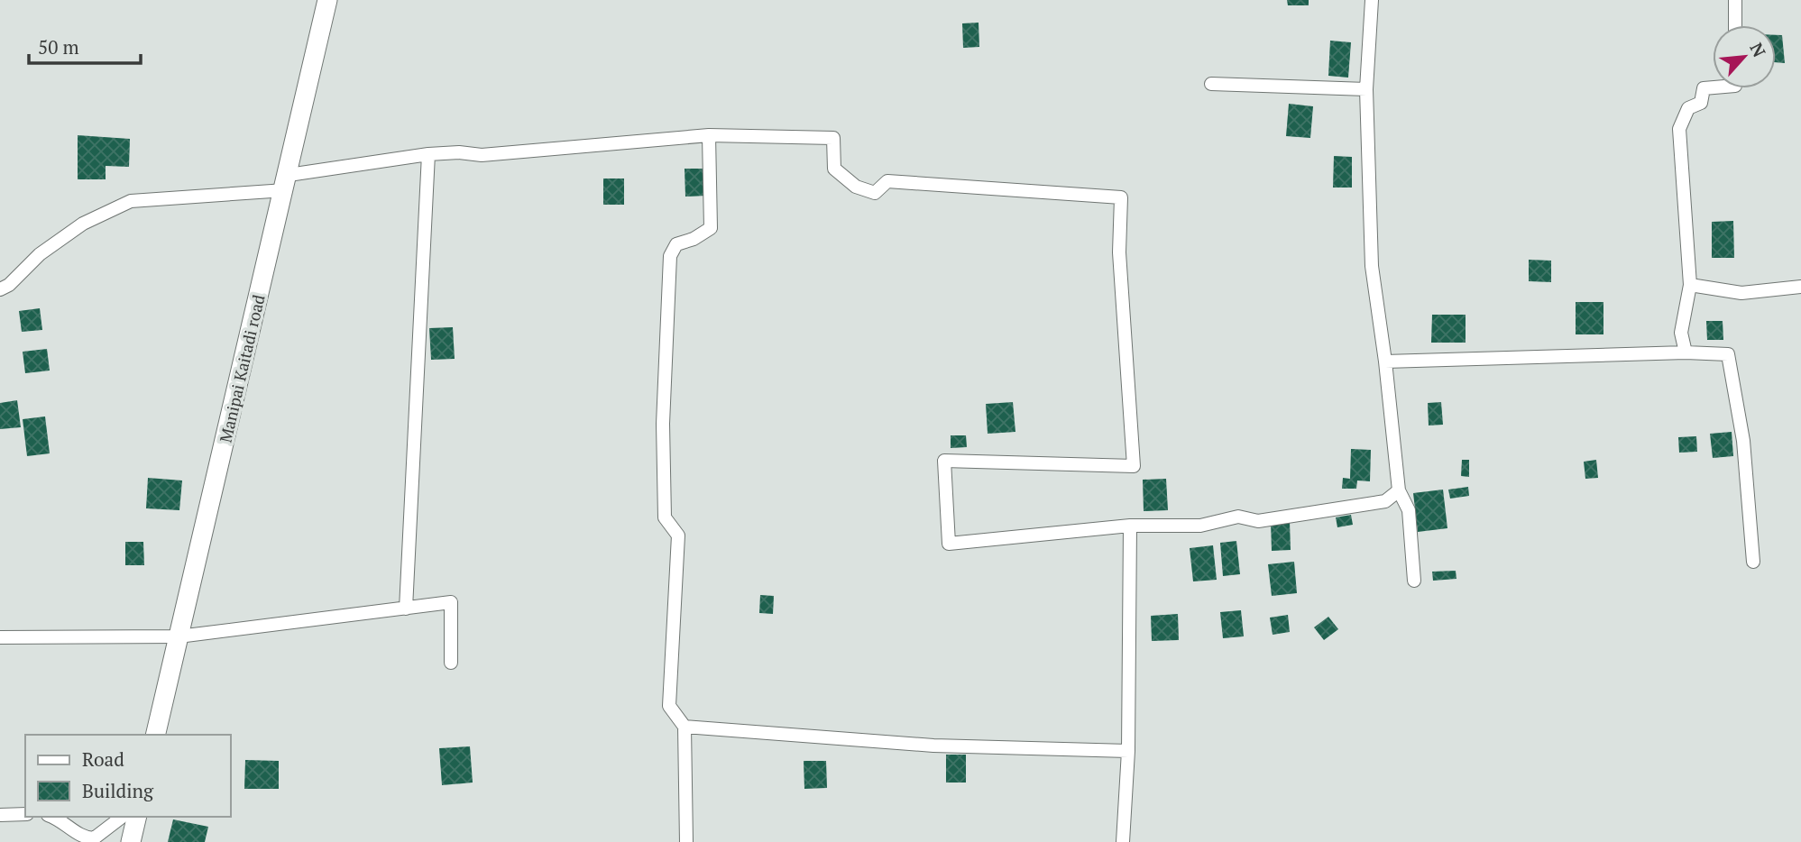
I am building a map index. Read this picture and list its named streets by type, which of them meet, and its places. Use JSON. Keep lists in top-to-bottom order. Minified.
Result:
{"streets":{"main road":["Manipai Kaitadi road"]},"legend":["Road","Building"],"scale_bar":"50 m","north":"top right"}
